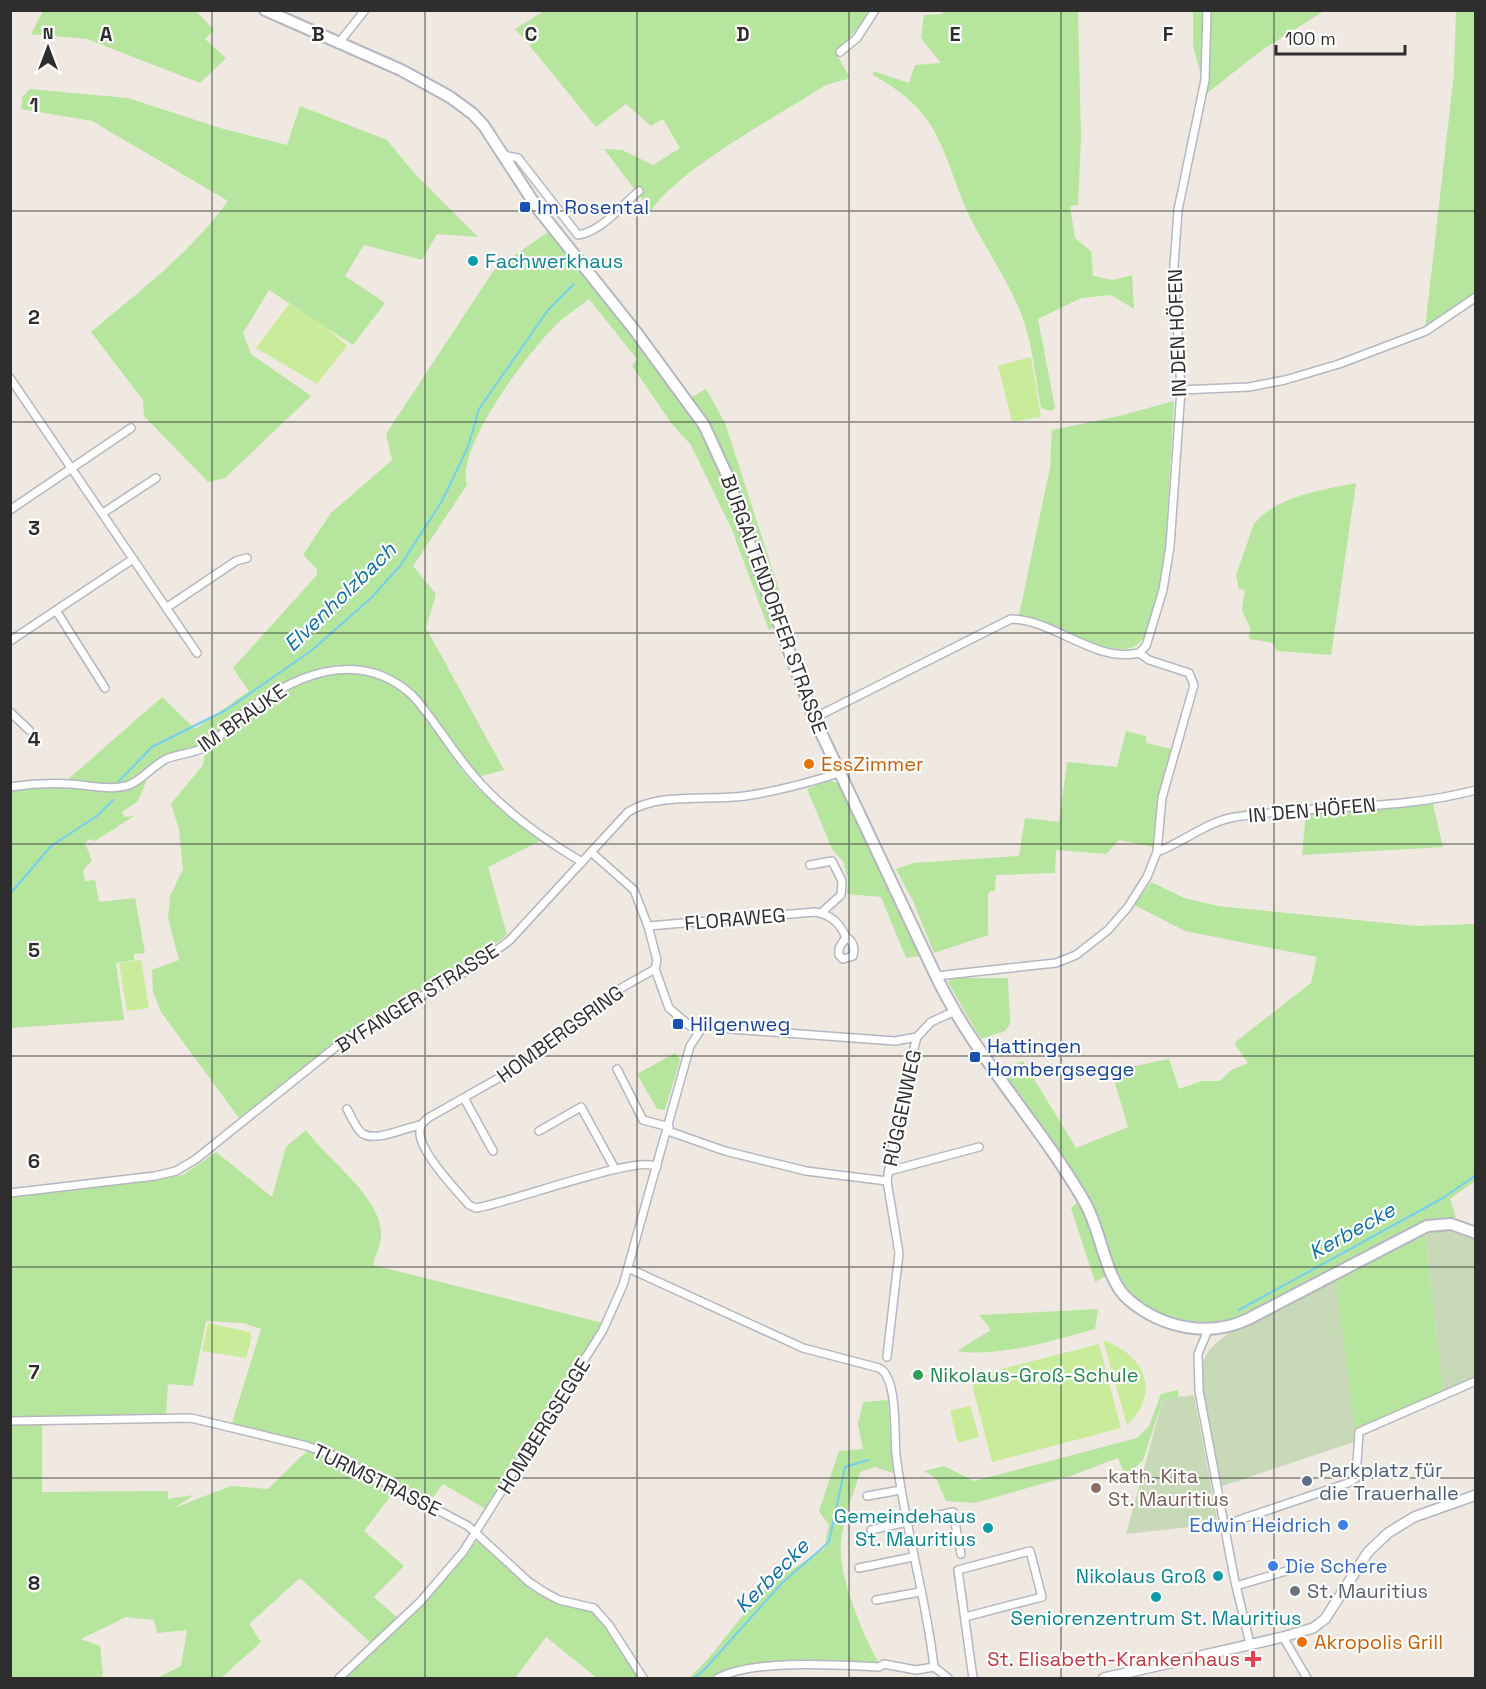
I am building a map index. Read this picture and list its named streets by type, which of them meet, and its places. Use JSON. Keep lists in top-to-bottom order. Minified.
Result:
{"streets":{"main road":["BURGALTENDORFER STRASSE"],"street":["IN DEN HÖFEN","IM BRAUKE","FLORAWEG","BYFANGER STRASSE","HOMBERGSRING","RÜGGENWEG","HOMBERGSEGGE","TURMSTRASSE"]},"crossings":[["BURGALTENDORFER STRASSE","BYFANGER STRASSE"],["IM BRAUKE","BYFANGER STRASSE"],["HOMBERGSEGGE","TURMSTRASSE"]],"water":["Elvenholzbach","Kerbecke"],"places":{"transit":["Im Rosental","Hilgenweg","Hattingen Hombergsegge"],"other":["Fachwerkhaus","EssZimmer","Nikolaus-Groß-Schule","Parkplatz für die Trauerhalle","kath. Kita St. Mauritius","Edwin Heidrich","Gemeindehaus St. Mauritius","Die Schere","Nikolaus Groß","St. Mauritius","Seniorenzentrum St. Mauritius","Akropolis Grill"],"health":["St. Elisabeth-Krankenhaus"]},"scale_bar":"100 m","north":"top","grid":{"columns":["A","B","C","D","E","F"],"rows":["1","2","3","4","5","6","7","8"]}}
